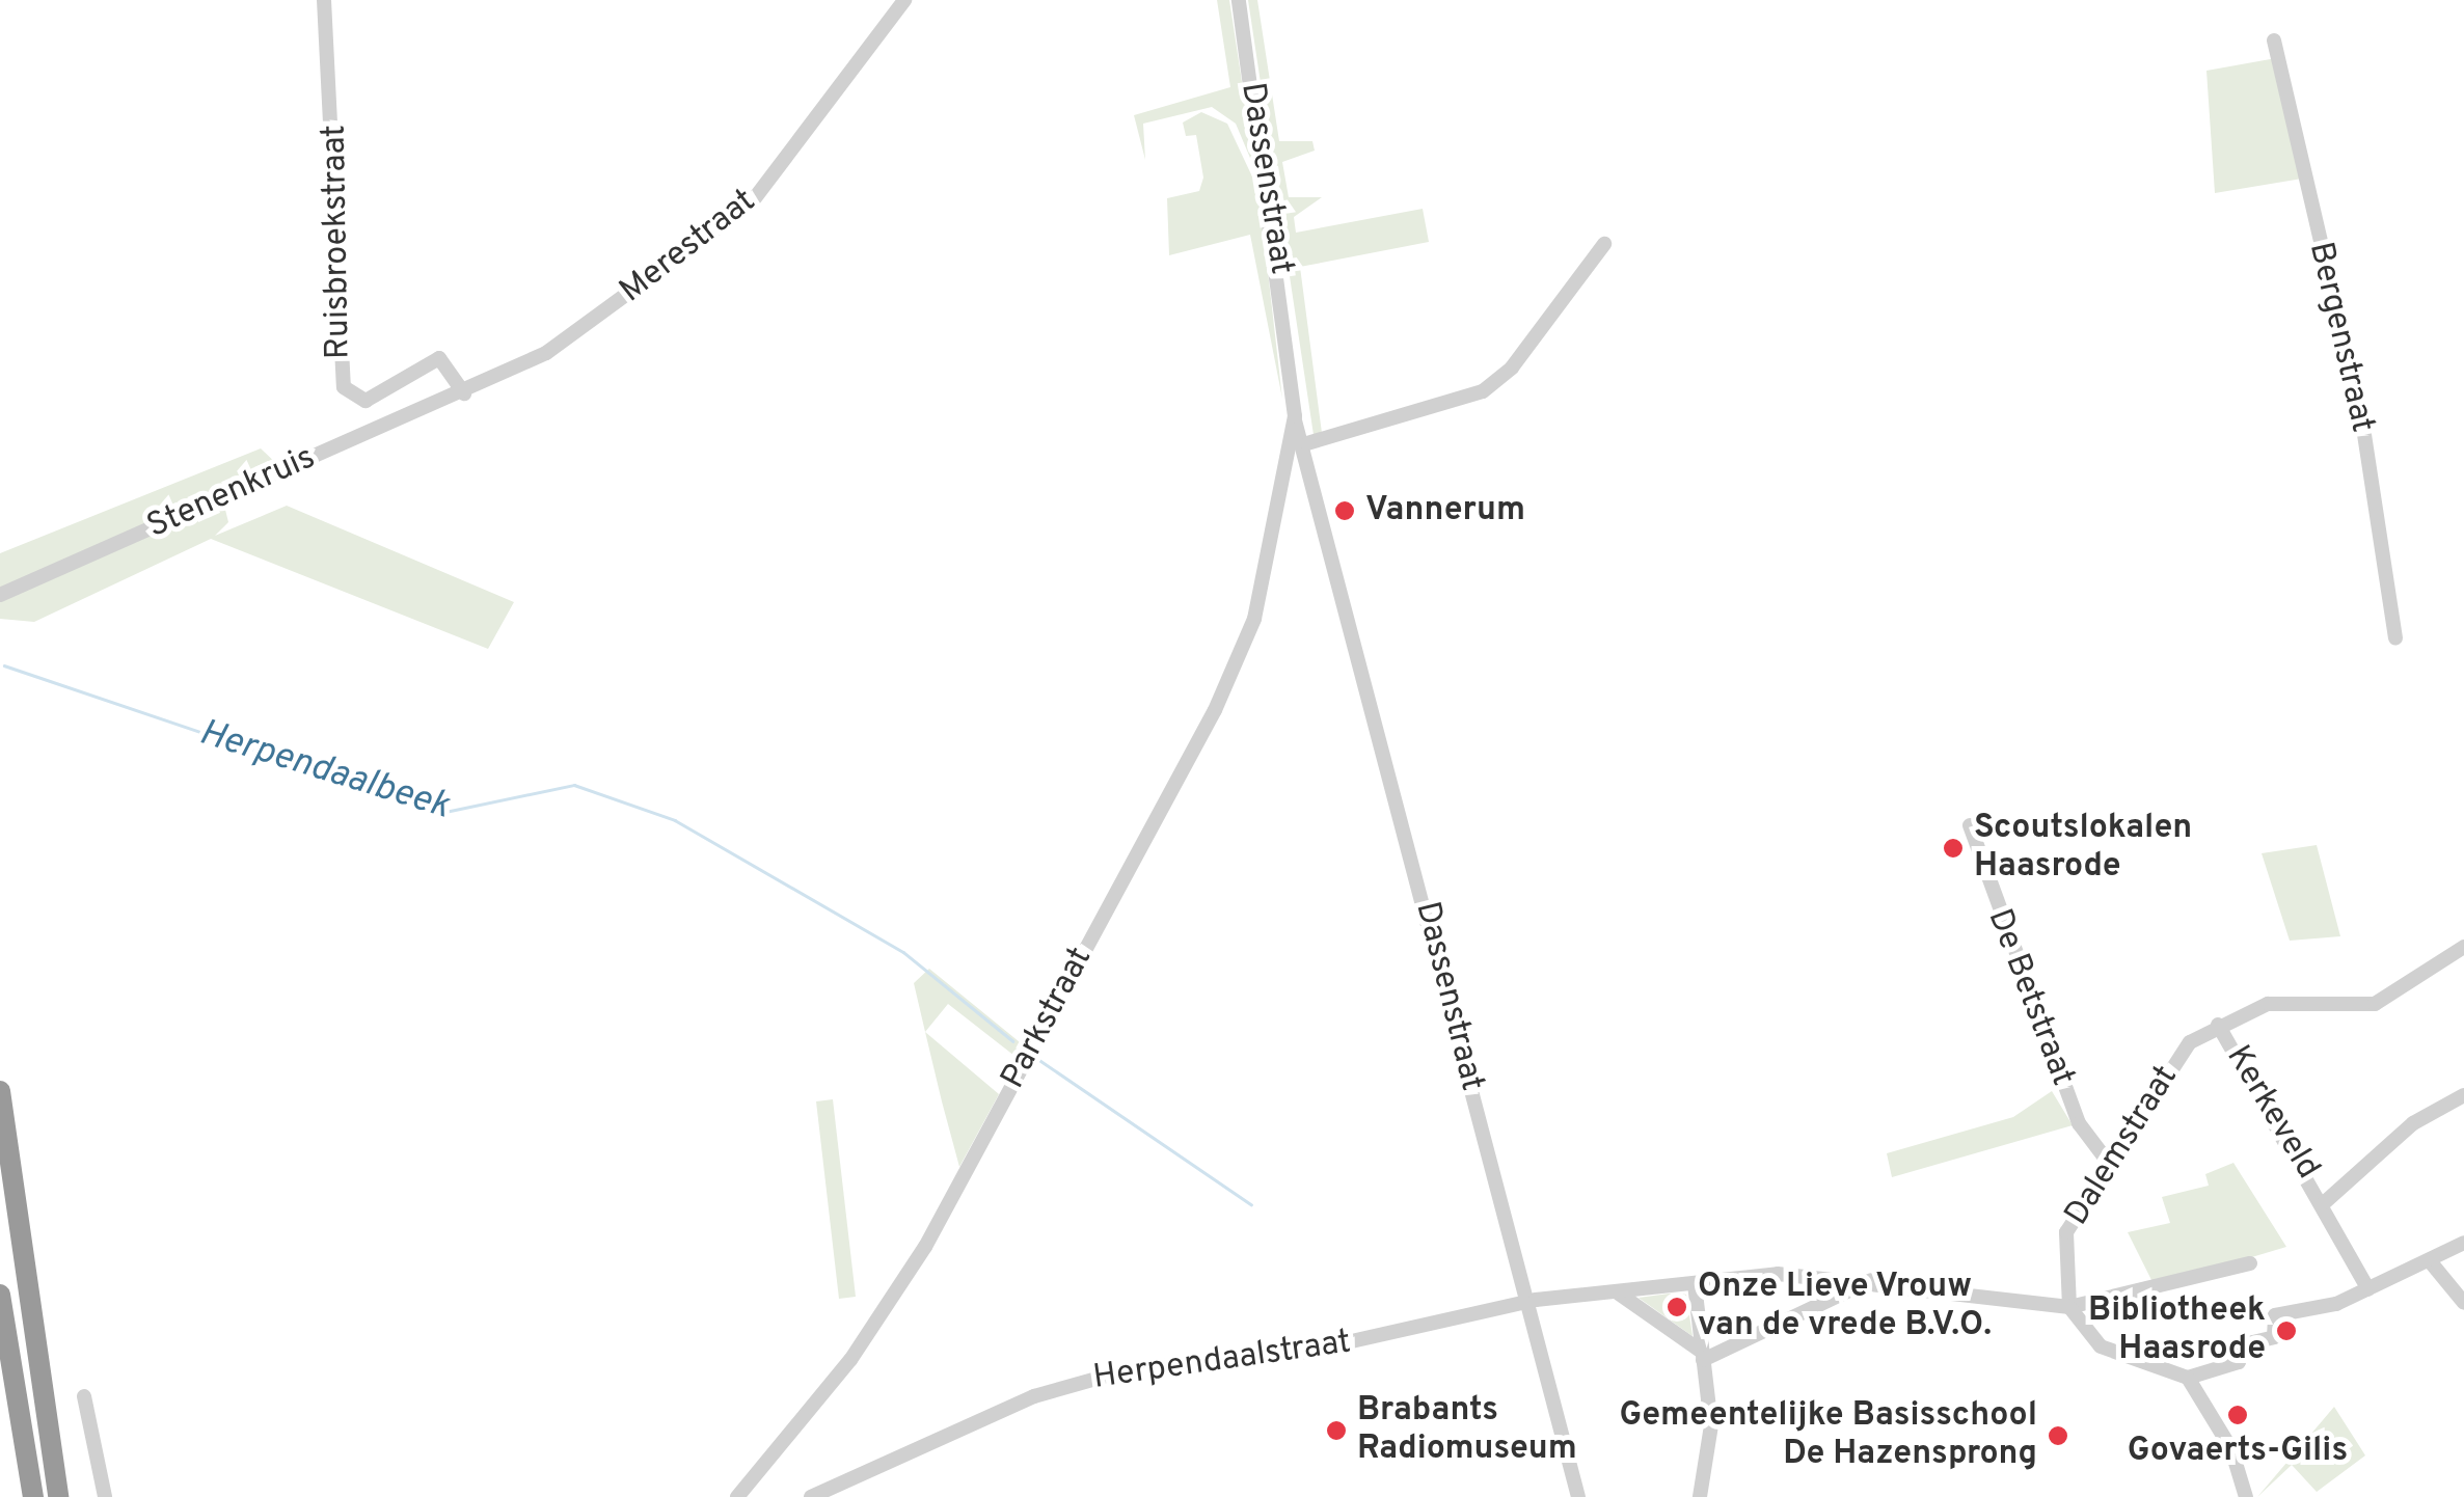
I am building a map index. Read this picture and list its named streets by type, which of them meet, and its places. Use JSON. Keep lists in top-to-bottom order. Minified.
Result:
{"streets":{"street":["Dassenstraat","Ruisbroekstraat","Merestraat","Bergenstraat","Stenenkruis","De Betstraat","Parkstraat","Kerkeveld","Dalemstraat","Herpendaalstraat"]},"crossings":[["Dassenstraat","Parkstraat"],["Dassenstraat","Herpendaalstraat"],["Ruisbroekstraat","Merestraat"],["Ruisbroekstraat","Stenenkruis"],["Merestraat","Stenenkruis"],["De Betstraat","Dalemstraat"],["Kerkeveld","Dalemstraat"],["Dalemstraat","Herpendaalstraat"]],"water":["Herpendaalbeek"],"places":["Vannerum","Scoutslokalen Haasrode","Onze Lieve Vrouw van de vrede B.V.O.","Bibliotheek Haasrode","Govaerts-Gilis","Brabants Radiomuseum","Gemeentelijke Basisschool De Hazensprong"]}
